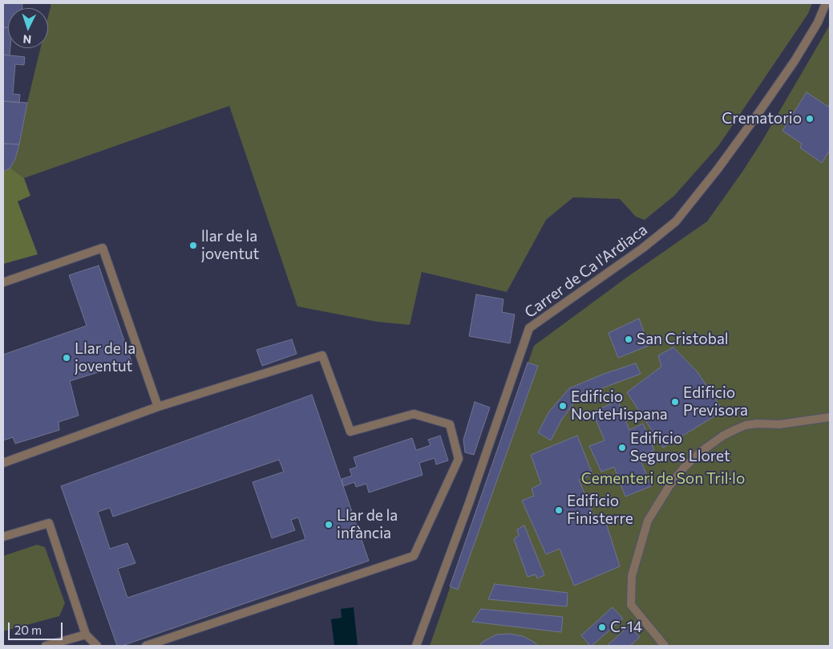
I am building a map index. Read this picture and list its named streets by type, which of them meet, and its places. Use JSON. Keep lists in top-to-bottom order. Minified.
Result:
{"streets":{"street":["Carrer de Ca l'Ardiaca"]},"parks":["Cementeri de Son Tril·lo"],"places":["Crematorio","llar de la joventut","San Cristobal","Llar de la joventut","Edificio Previsora","Edificio NorteHispana","Edificio Seguros Lloret","Edificio Finisterre","Llar de la infància","C-14"],"scale_bar":"20 m","north":"bottom"}
